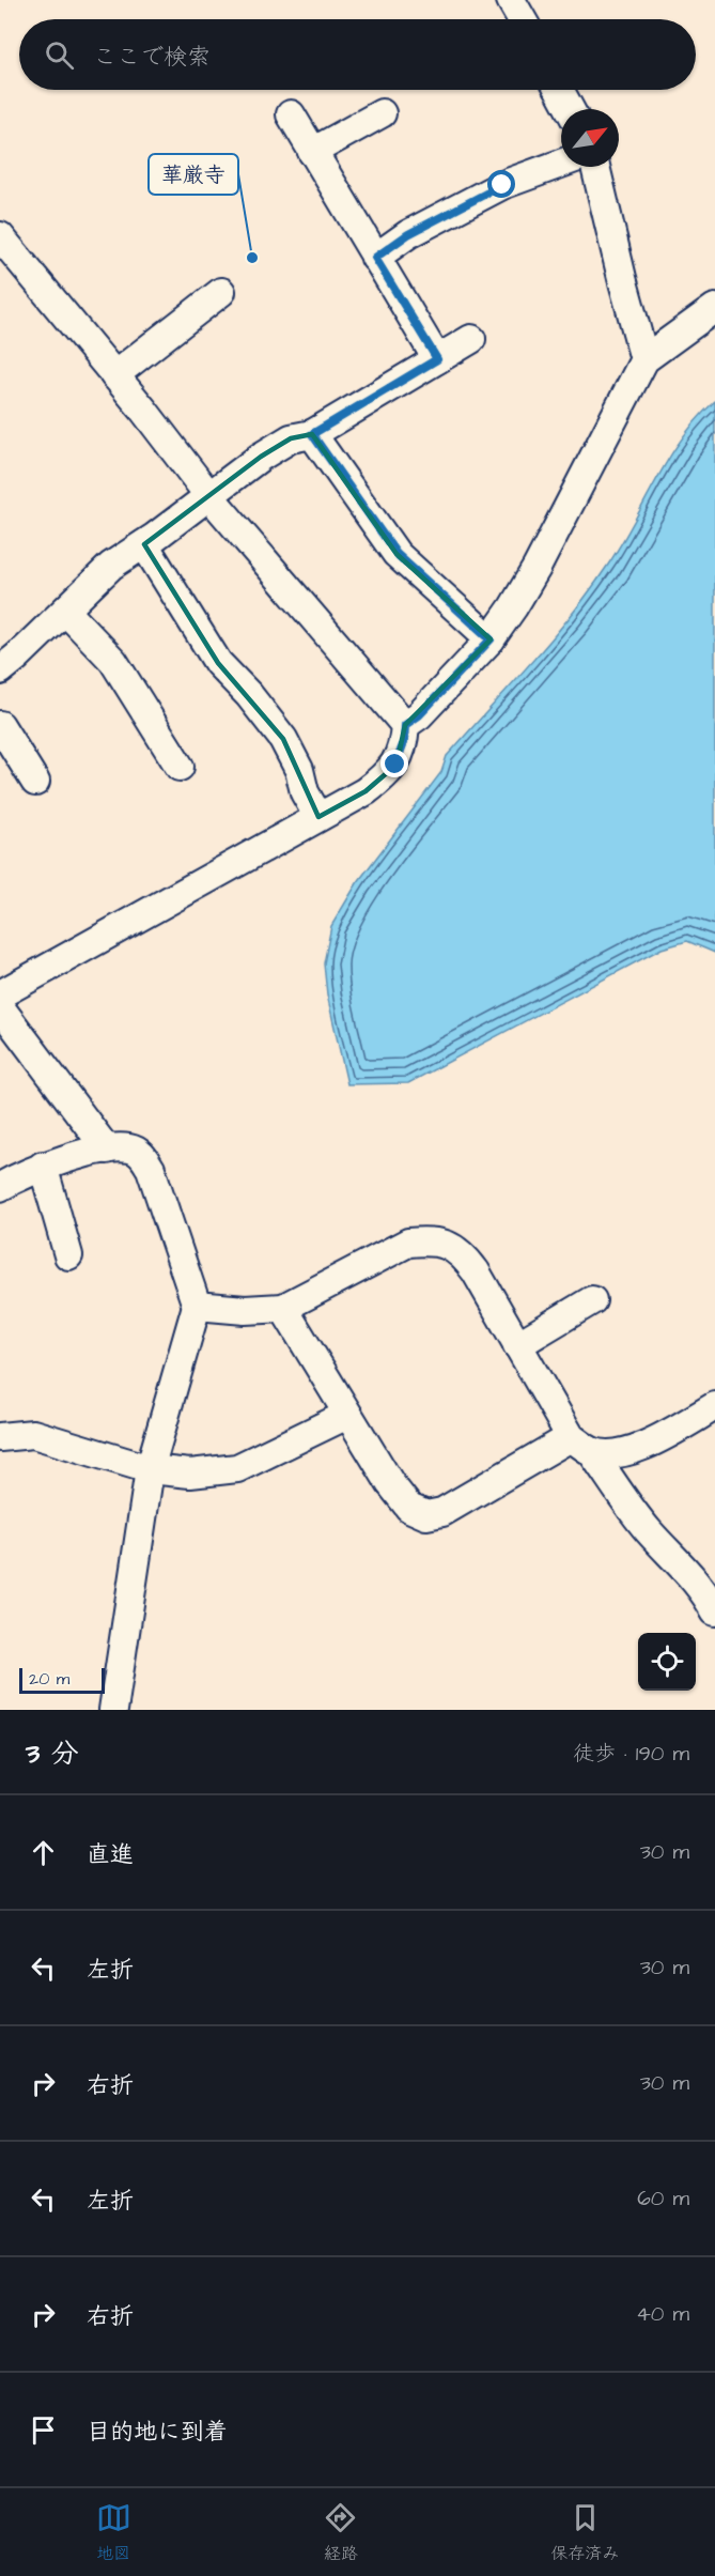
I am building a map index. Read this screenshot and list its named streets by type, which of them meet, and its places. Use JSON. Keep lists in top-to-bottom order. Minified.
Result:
{"places":["華厳寺"],"scale_bar":"20 m","north":"top right","page":{"search":"ここで検索","scale":"20 m","heading":["3 分","徒歩 · 190 m"],"list":[["直進","30 m"],["左折","30 m"],["右折","30 m"],["左折","60 m"],["右折","40 m"],"目的地に到着"],"nav":["地図","経路","保存済み"]}}
